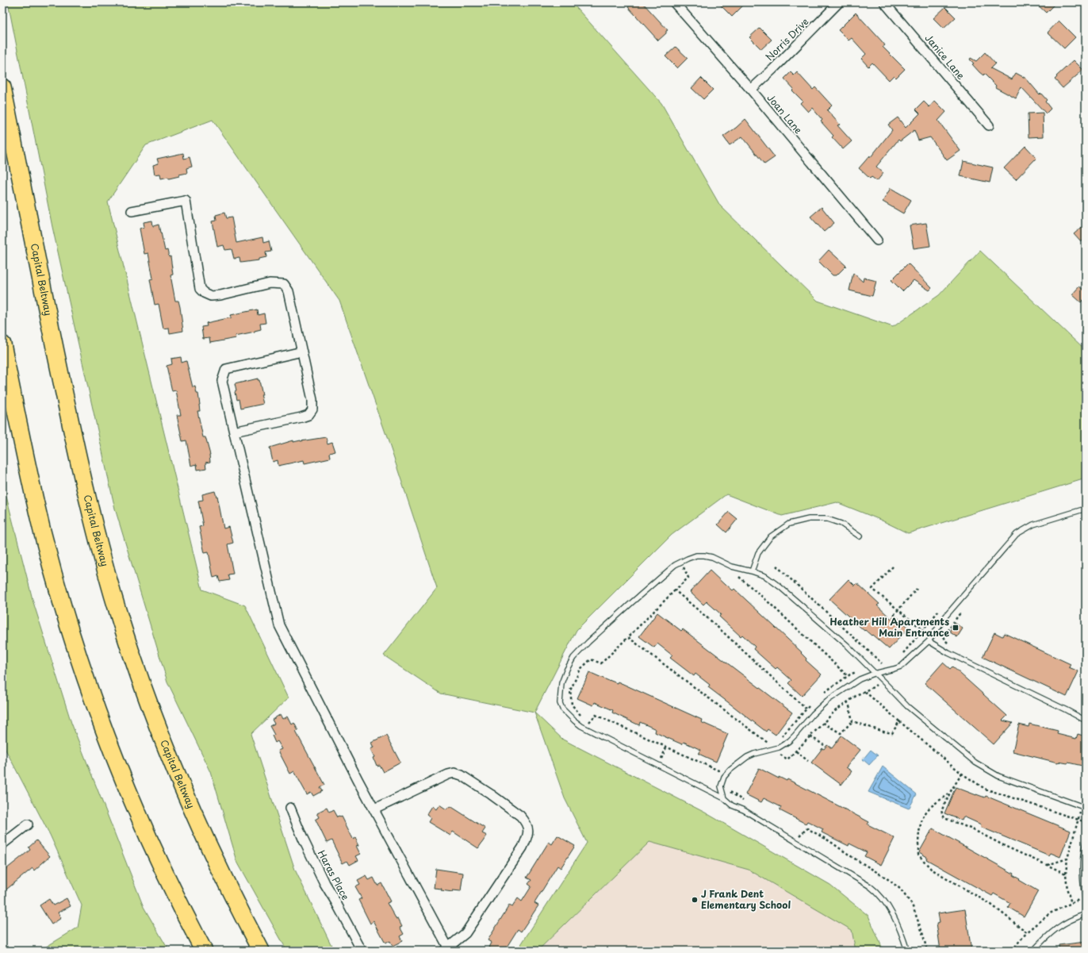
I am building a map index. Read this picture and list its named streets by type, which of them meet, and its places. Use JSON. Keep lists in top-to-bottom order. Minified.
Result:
{"streets":{"highway":["Capital Beltway"],"street":["Norris Drive","Janice Lane","Joan Lane","Haras Place"]},"crossings":[["Norris Drive","Joan Lane"]],"places":{"transit":["Heather Hill Apartments Main Entrance"],"other":["J Frank Dent Elementary School"]}}
